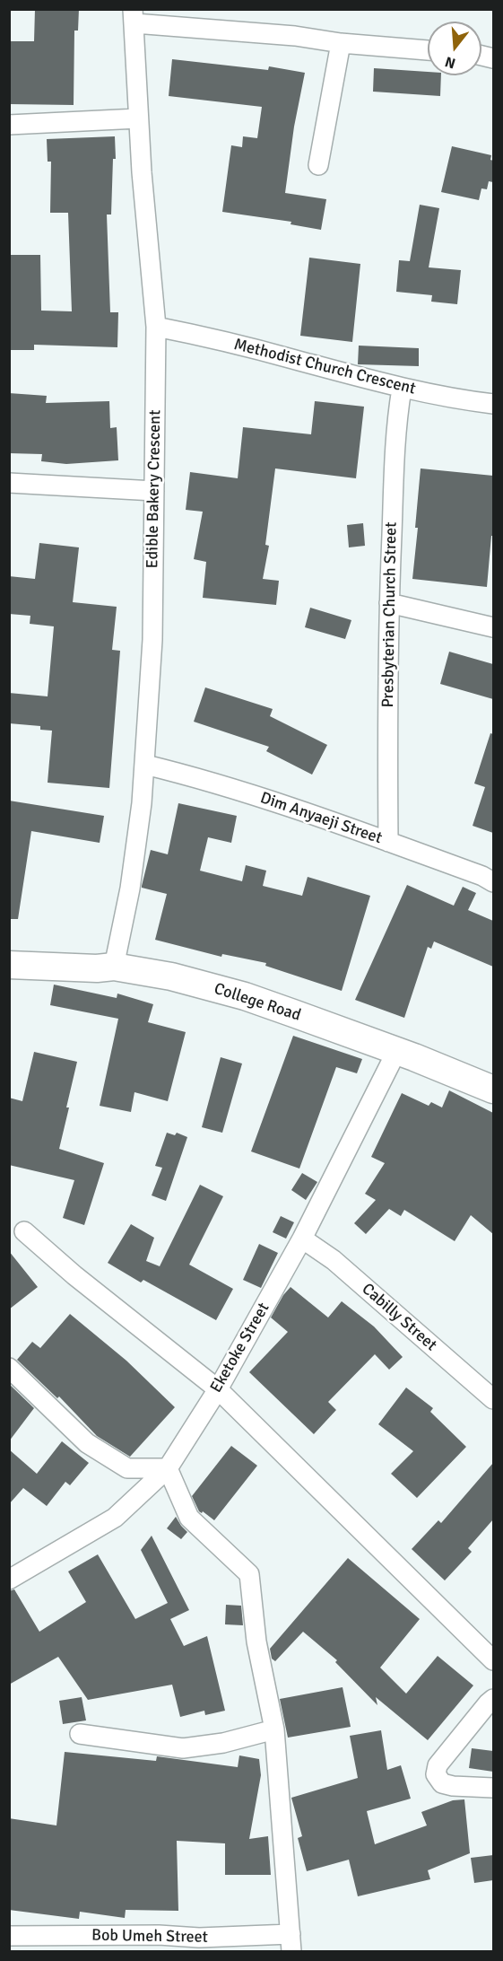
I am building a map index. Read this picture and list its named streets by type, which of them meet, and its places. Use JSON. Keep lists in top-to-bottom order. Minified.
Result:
{"streets":{"main road":["College Road"],"street":["Methodist Church Crescent","Edible Bakery Crescent","Presbyterian Church Street","Dim Anyaeji Street","Cabilly Street","Eketoke Street","Bob Umeh Street"]},"crossings":[["Methodist Church Crescent","Edible Bakery Crescent"],["Methodist Church Crescent","Presbyterian Church Street"],["Edible Bakery Crescent","Dim Anyaeji Street"],["Edible Bakery Crescent","College Road"],["Presbyterian Church Street","Dim Anyaeji Street"],["College Road","Eketoke Street"],["Cabilly Street","Eketoke Street"]],"north":"bottom"}
